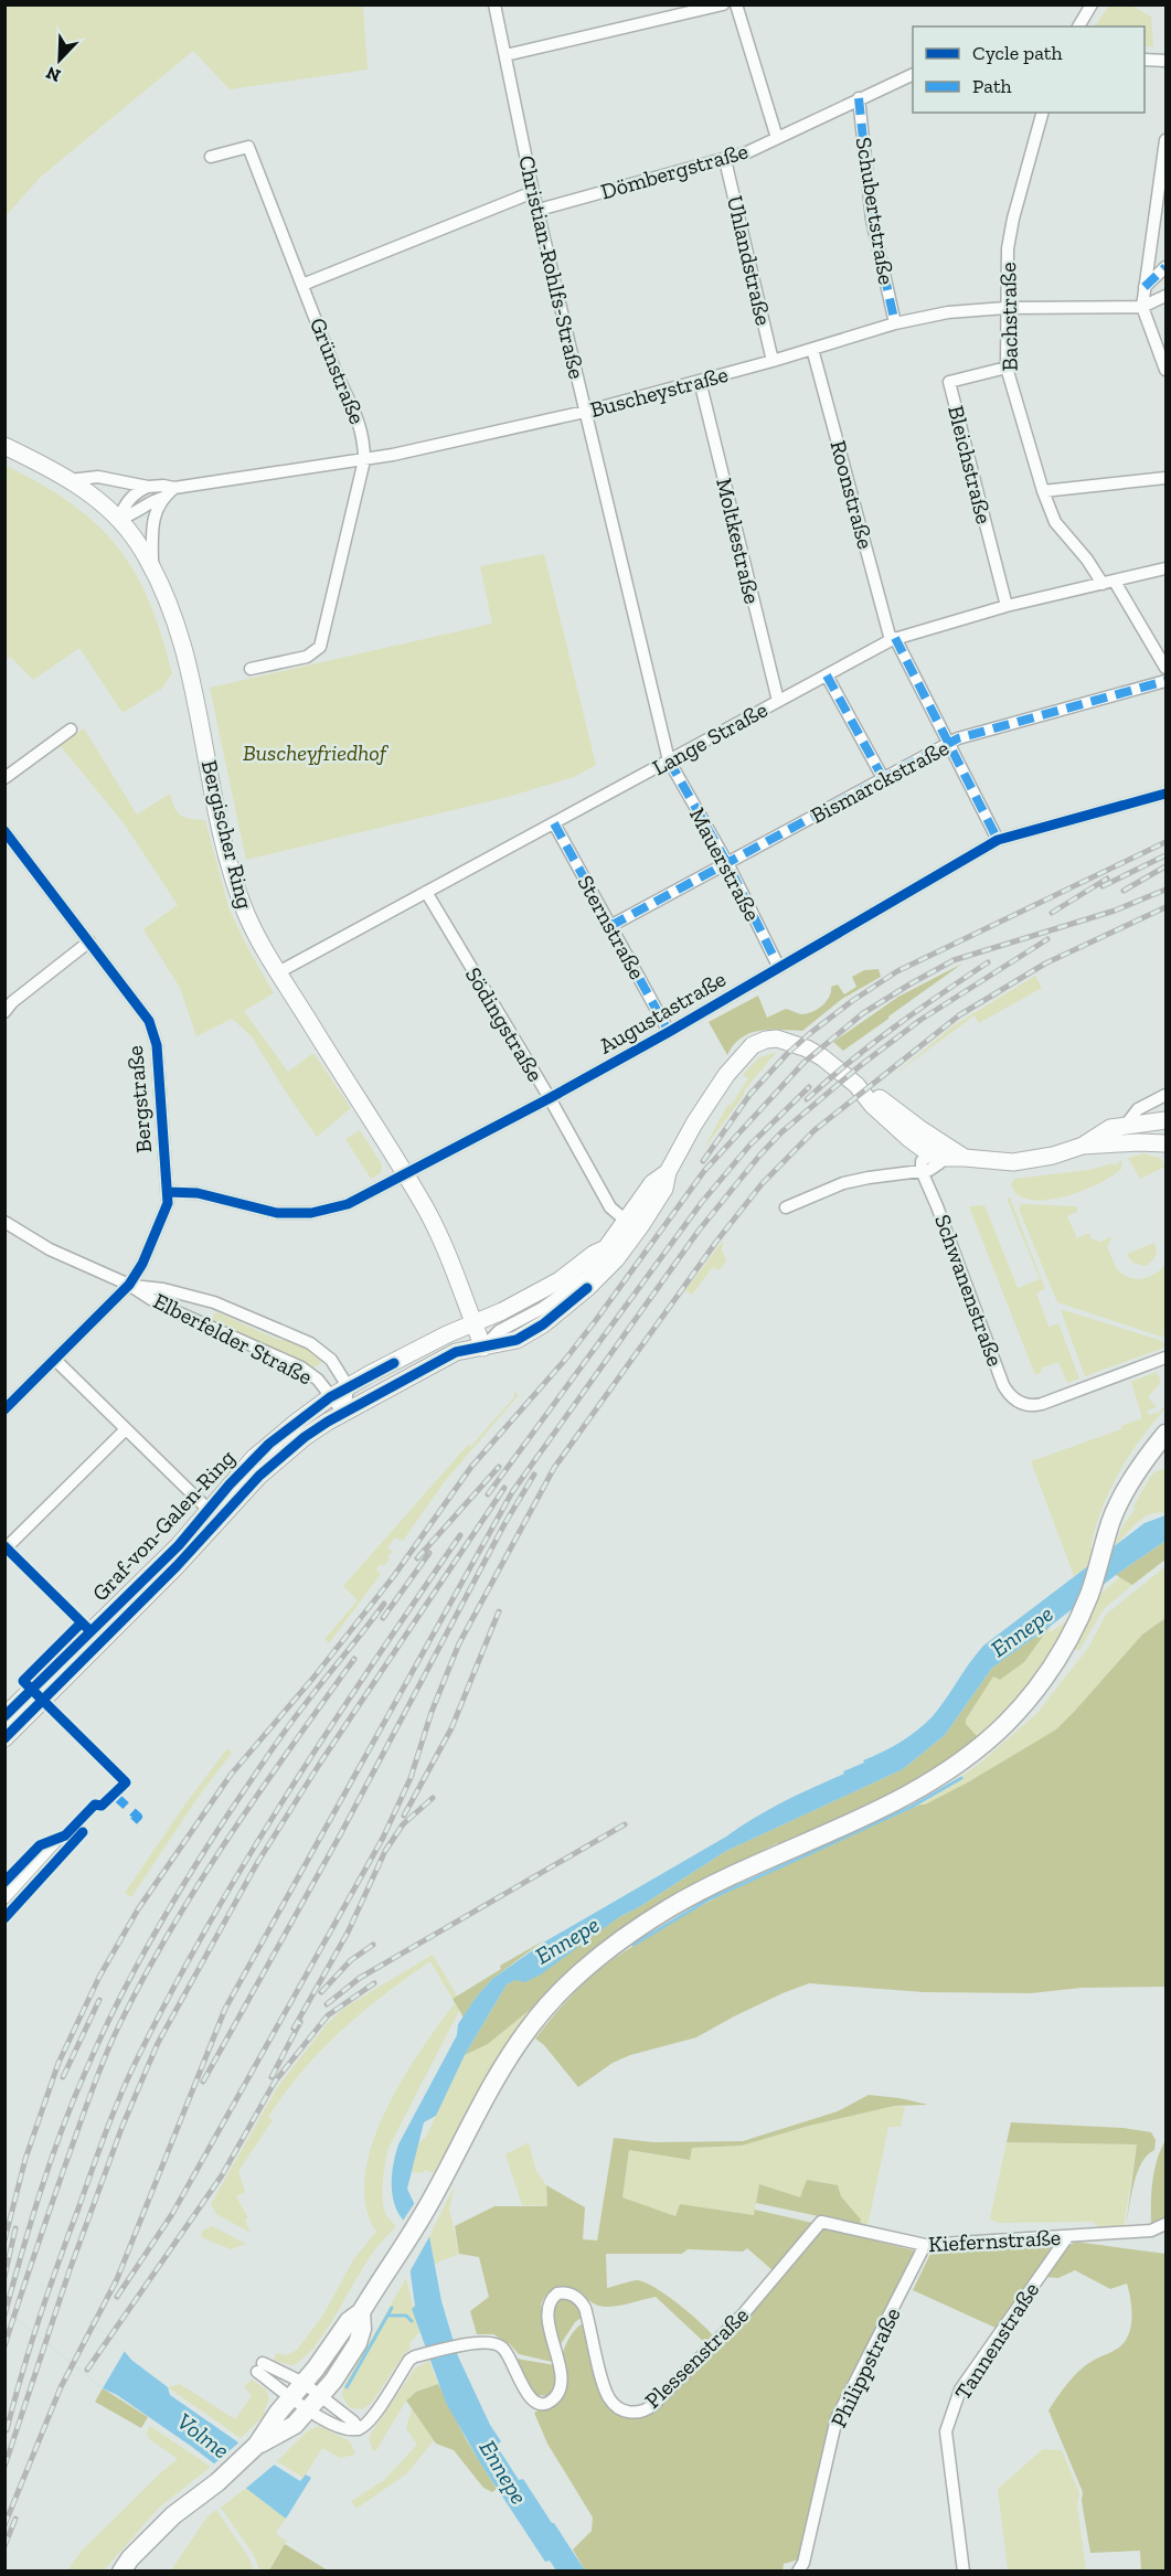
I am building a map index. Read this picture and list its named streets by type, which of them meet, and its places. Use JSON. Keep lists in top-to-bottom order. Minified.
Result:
{"streets":{"main road":["Bergischer Ring","Elberfelder Straße","Graf-von-Galen-Ring"],"street":["Dömbergstraße","Schubertstraße","Uhlandstraße","Christian-Rohlfs-Straße","Bachstraße","Grünstraße","Buscheystraße","Bleichstraße","Roonstraße","Moltkestraße","Lange Straße","Bismarckstraße","Mauerstraße","Sternstraße","Augustastraße","Södingstraße","Bergstraße","Schwanenstraße","Kiefernstraße","Tannenstraße","Plessenstraße","Philippstraße"]},"crossings":[["Dömbergstraße","Schubertstraße"],["Dömbergstraße","Uhlandstraße"],["Dömbergstraße","Christian-Rohlfs-Straße"],["Schubertstraße","Buscheystraße"],["Uhlandstraße","Buscheystraße"],["Christian-Rohlfs-Straße","Buscheystraße"],["Christian-Rohlfs-Straße","Lange Straße"],["Christian-Rohlfs-Straße","Mauerstraße"],["Bachstraße","Buscheystraße"],["Bachstraße","Bleichstraße"],["Bachstraße","Lange Straße"],["Grünstraße","Buscheystraße"],["Buscheystraße","Roonstraße"],["Buscheystraße","Moltkestraße"],["Buscheystraße","Bergischer Ring"],["Bleichstraße","Lange Straße"],["Roonstraße","Lange Straße"],["Roonstraße","Bismarckstraße"],["Roonstraße","Augustastraße"],["Moltkestraße","Lange Straße"],["Lange Straße","Bergischer Ring"],["Lange Straße","Mauerstraße"],["Lange Straße","Sternstraße"],["Lange Straße","Södingstraße"],["Bismarckstraße","Mauerstraße"],["Bismarckstraße","Sternstraße"],["Bergischer Ring","Augustastraße"],["Bergischer Ring","Elberfelder Straße"],["Mauerstraße","Augustastraße"],["Sternstraße","Augustastraße"],["Augustastraße","Södingstraße"],["Augustastraße","Bergstraße"],["Bergstraße","Elberfelder Straße"],["Elberfelder Straße","Graf-von-Galen-Ring"],["Kiefernstraße","Tannenstraße"],["Kiefernstraße","Plessenstraße"],["Kiefernstraße","Philippstraße"]],"water":["Ennepe","Volme"],"parks":["Buscheyfriedhof"],"legend":["Cycle path","Path"],"north":"bottom left"}
